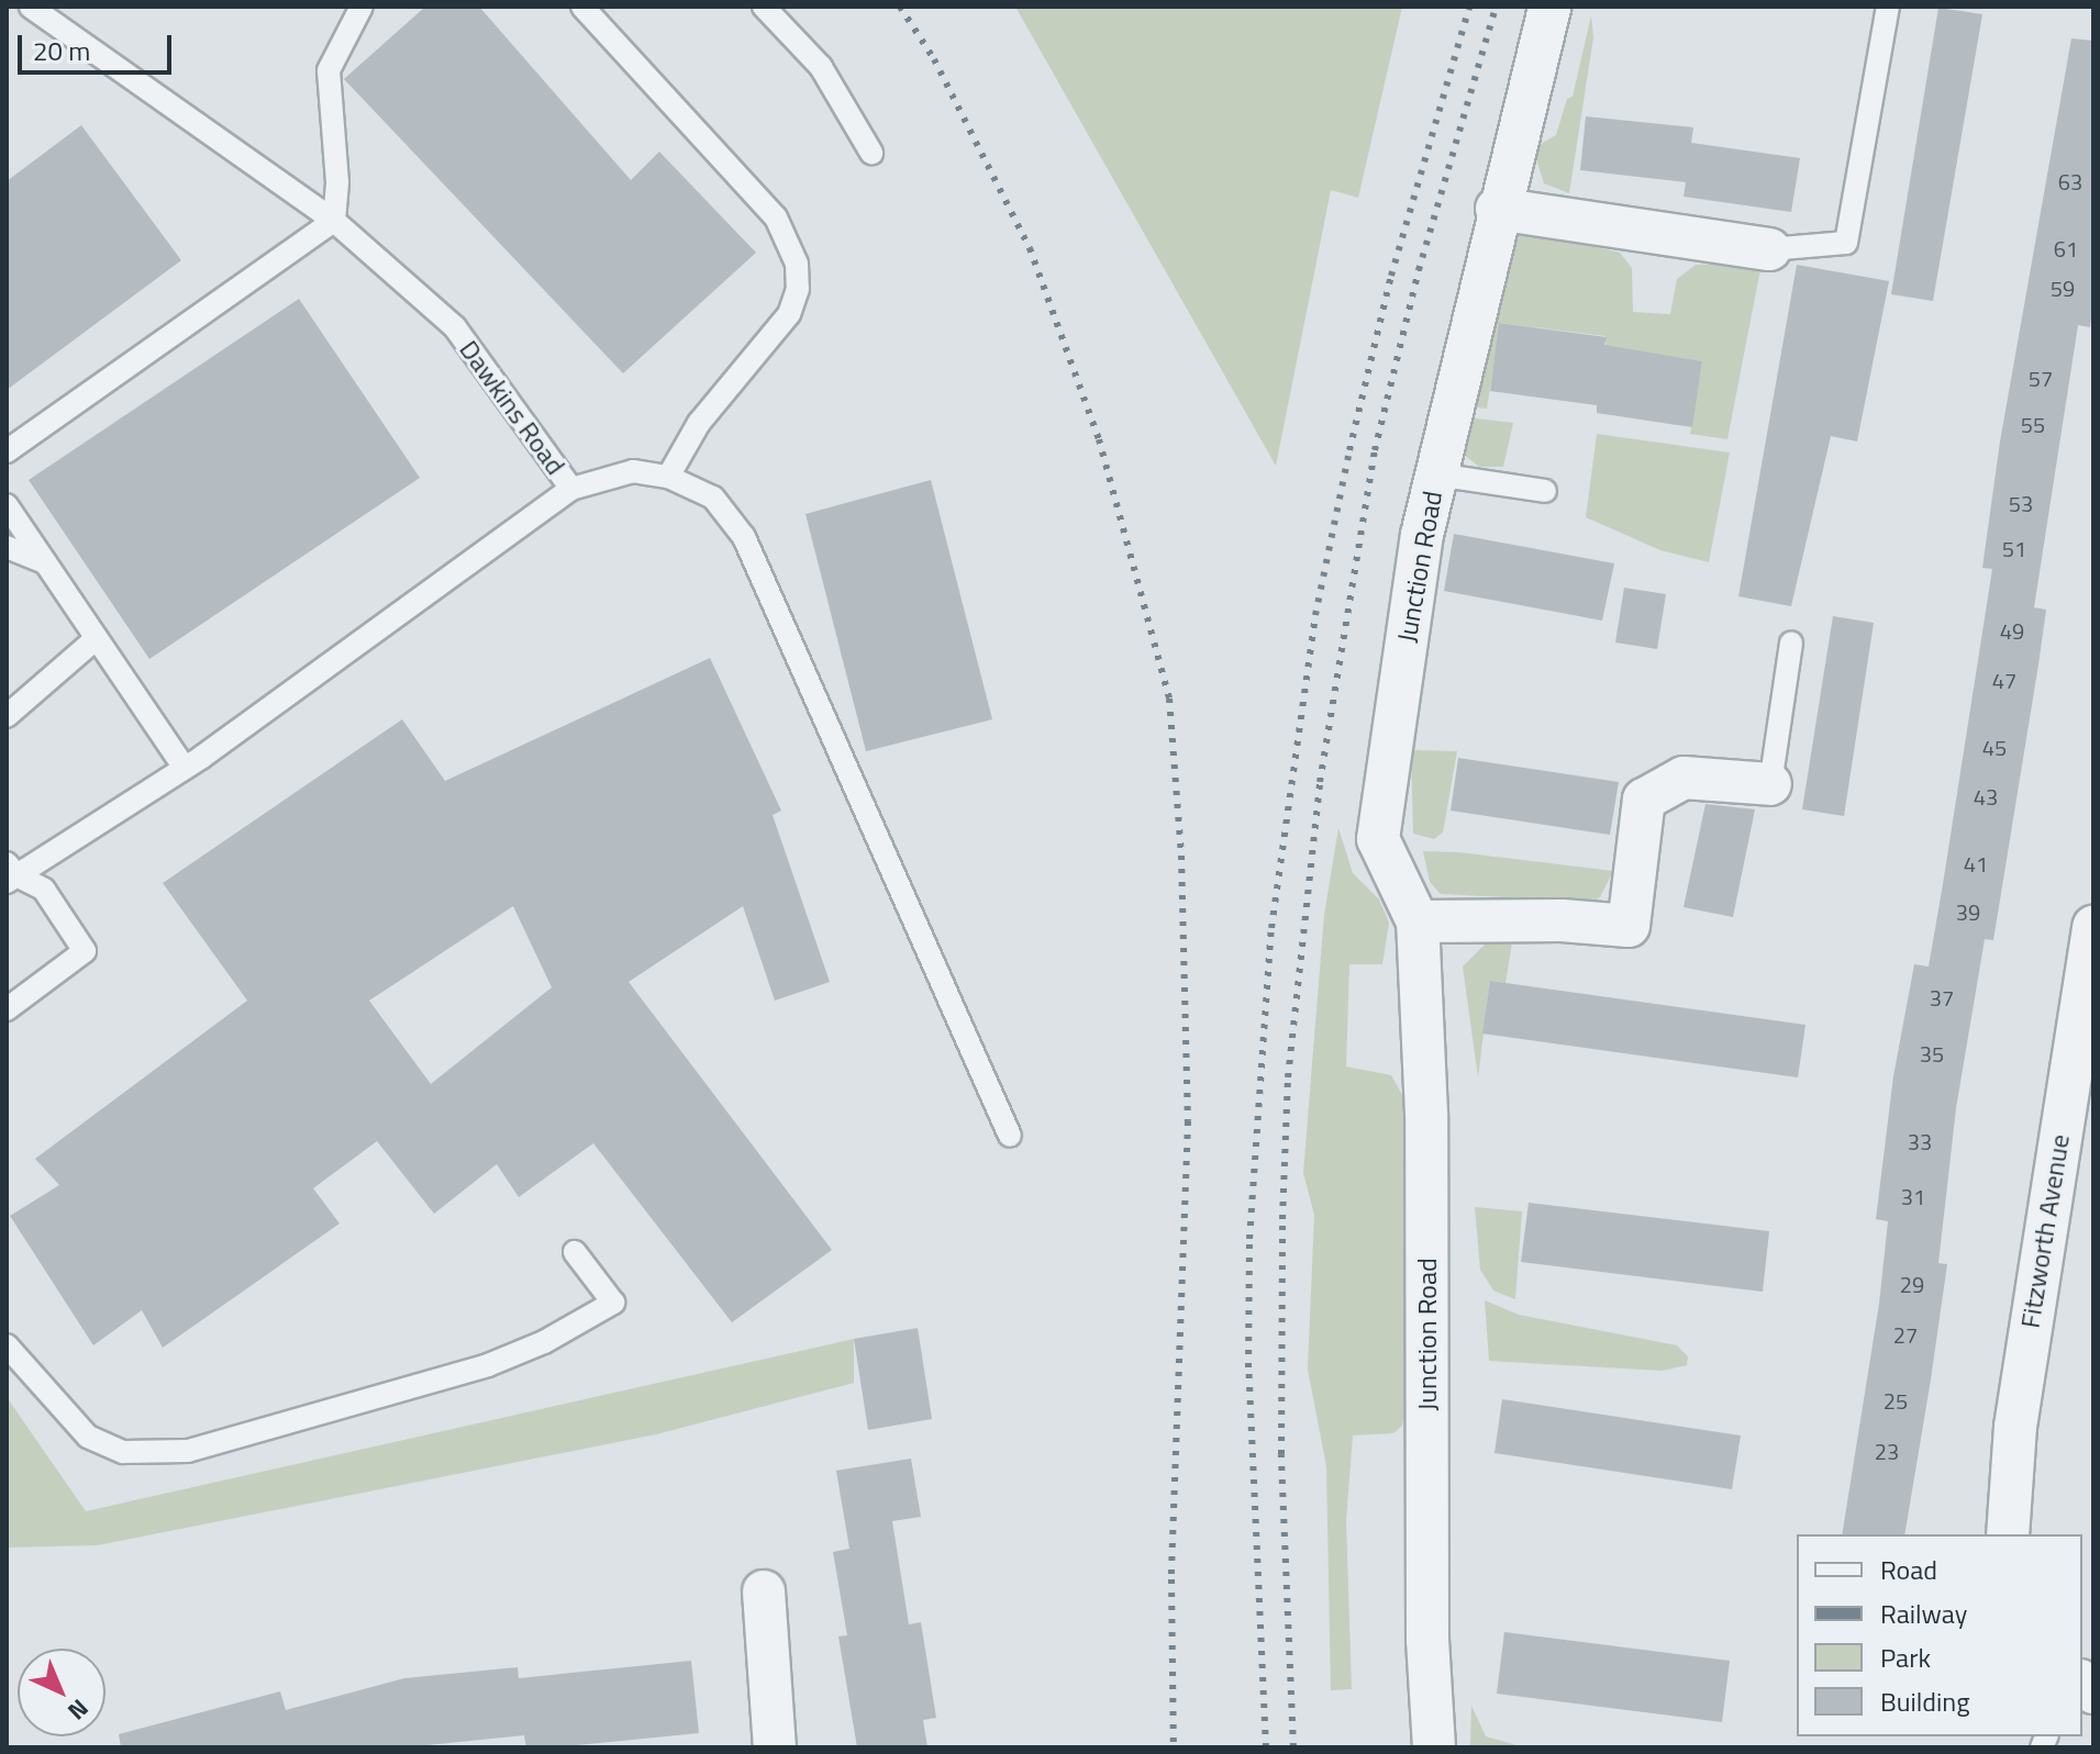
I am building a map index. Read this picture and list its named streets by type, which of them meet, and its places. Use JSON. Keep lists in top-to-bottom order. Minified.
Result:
{"streets":{"street":["Junction Road","Fitzworth Avenue"],"lane":["Dawkins Road"]},"house_numbers":["63","61","59","57","55","53","51","49","47","45","43","41","39","37","35","33","31","29","27","25","23"],"legend":["Road","Railway","Park","Building"],"scale_bar":"20 m","north":"bottom right"}
